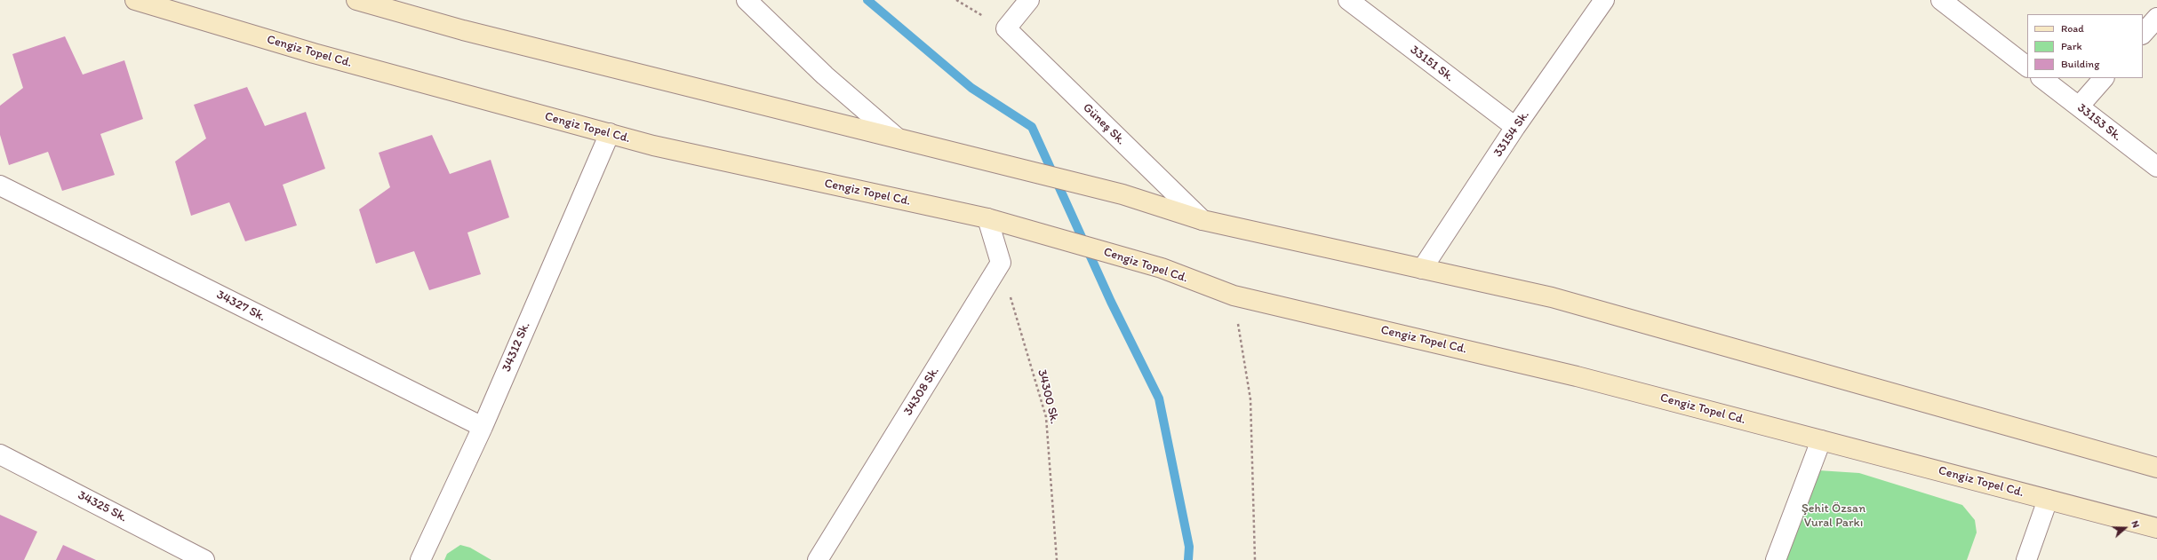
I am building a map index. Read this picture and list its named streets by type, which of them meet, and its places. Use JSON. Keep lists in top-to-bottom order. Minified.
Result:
{"streets":{"street":["Cengiz Topel Cd.","33151 Sk.","33153 Sk.","Güneş Sk.","33154 Sk.","34327 Sk.","34312 Sk.","34308 Sk.","34325 Sk."],"path":["34300 Sk."]},"crossings":[["Cengiz Topel Cd.","34312 Sk."],["33151 Sk.","33154 Sk."],["34327 Sk.","34312 Sk."],["34308 Sk.","34300 Sk."]],"parks":["Şehit Özsan Vural Parkı"],"legend":["Road","Park","Building"],"north":"right"}
